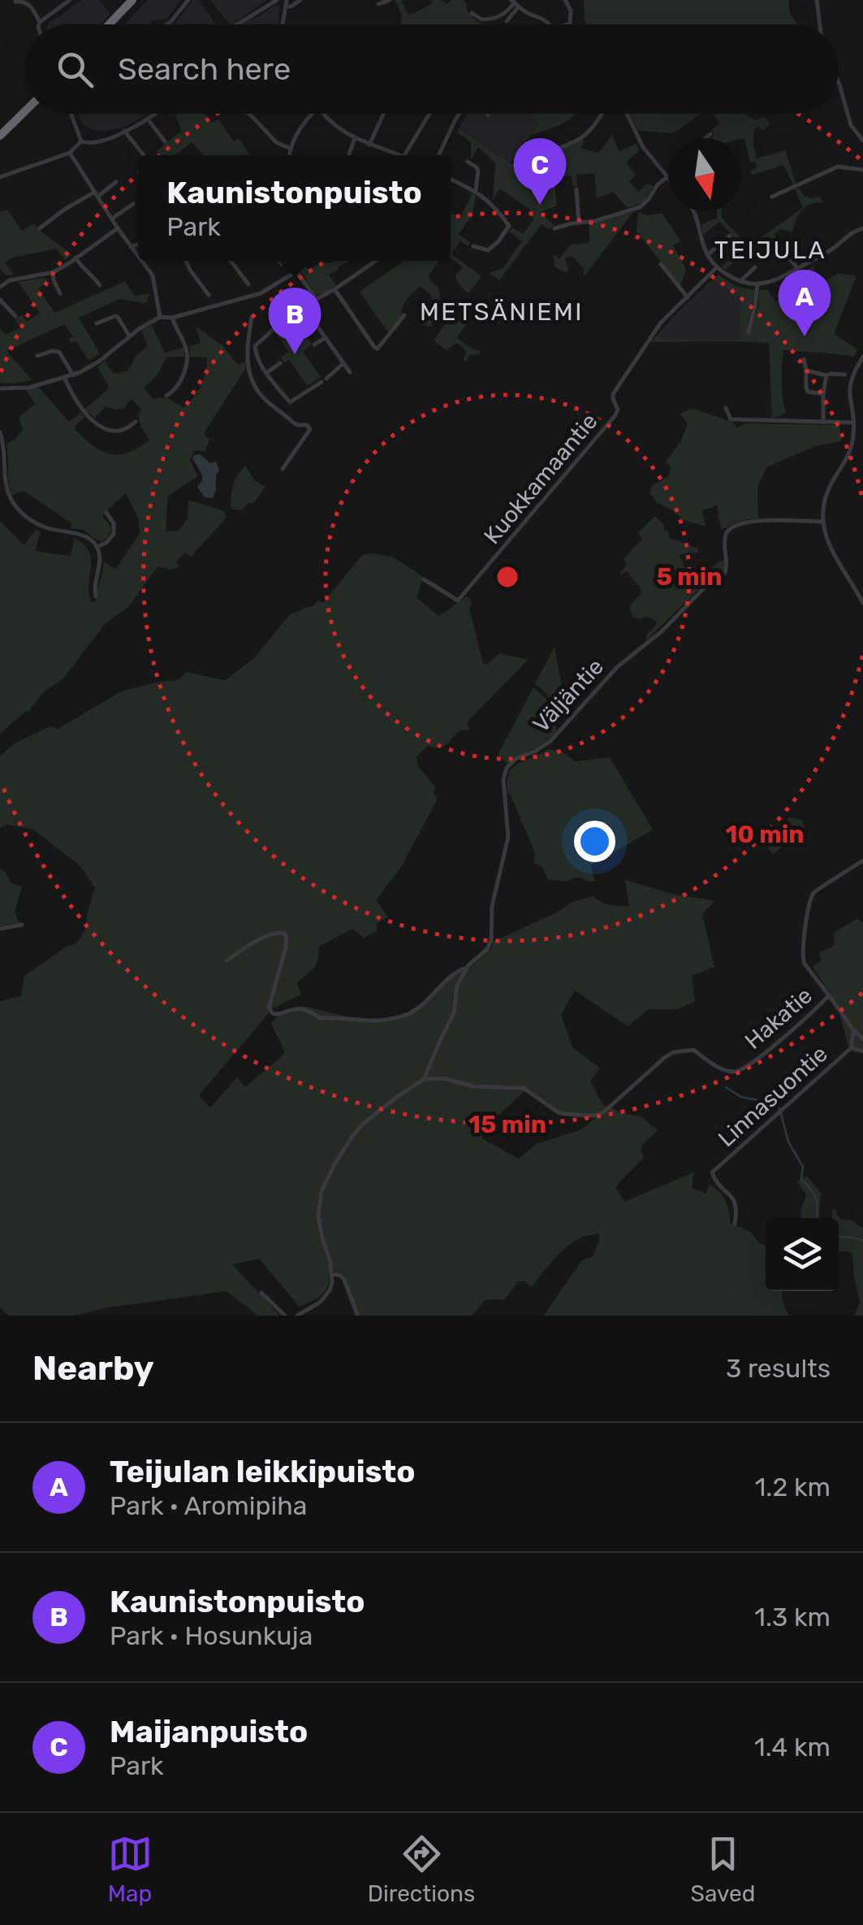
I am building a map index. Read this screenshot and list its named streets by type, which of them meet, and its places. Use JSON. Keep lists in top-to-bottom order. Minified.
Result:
{"streets":{"street":["Kuokkamaantie","Väljäntie","Hakatie","Linnasuontie"]},"crossings":[["Väljäntie","Hakatie"]],"districts":["TEIJULA","METSÄNIEMI"],"north":"bottom","page":{"search":"Search here","pins":["C","A","B"],"popup":["Kaunistonpuisto","Park"],"heading":["Nearby","3 results"],"list":[{"mark":"A","name":"Teijulan leikkipuisto","note":"Park · Aromipiha","value":"1.2 km"},{"mark":"B","name":"Kaunistonpuisto","note":"Park · Hosunkuja","value":"1.3 km"},{"mark":"C","name":"Maijanpuisto","note":"Park","value":"1.4 km"}],"nav":["Map","Directions","Saved"]},"rings":["5 min","10 min","15 min"]}
